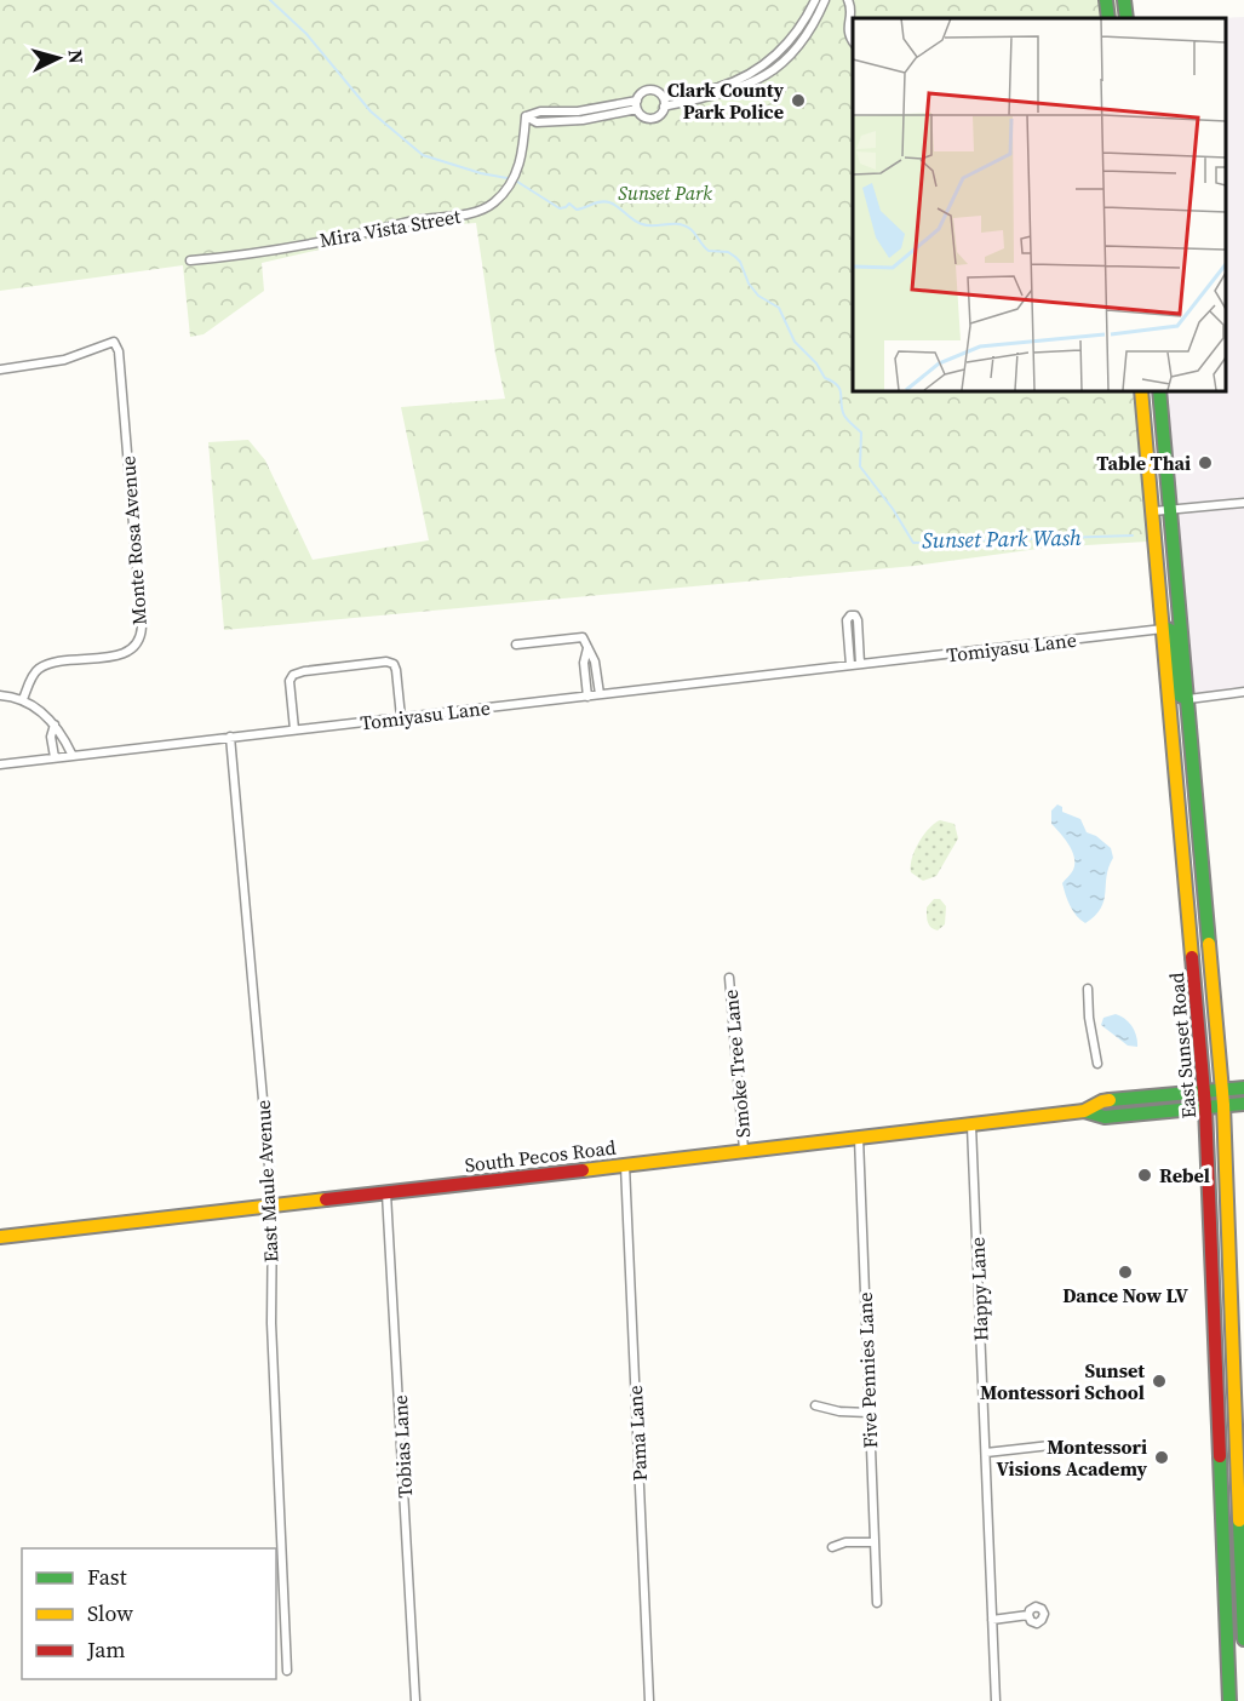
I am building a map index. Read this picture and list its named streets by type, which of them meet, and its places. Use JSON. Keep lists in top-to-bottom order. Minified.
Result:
{"streets":{"main road":["East Sunset Road","South Pecos Road"],"street":["Mira Vista Street","Monte Rosa Avenue","Tomiyasu Lane","Smoke Tree Lane","East Maule Avenue","Happy Lane","Five Pennies Lane","Pama Lane","Tobias Lane"]},"crossings":[["Tomiyasu Lane","East Sunset Road"],["Tomiyasu Lane","East Maule Avenue"],["East Sunset Road","South Pecos Road"],["Smoke Tree Lane","South Pecos Road"],["South Pecos Road","East Maule Avenue"],["South Pecos Road","Happy Lane"],["South Pecos Road","Five Pennies Lane"],["South Pecos Road","Pama Lane"],["South Pecos Road","Tobias Lane"]],"water":["Sunset Park Wash"],"parks":["Sunset Park"],"places":["Clark County Park Police","Table Thai","Rebel","Dance Now LV","Sunset Montessori School","Montessori Visions Academy"],"legend":["Fast","Slow","Jam"],"north":"right"}
